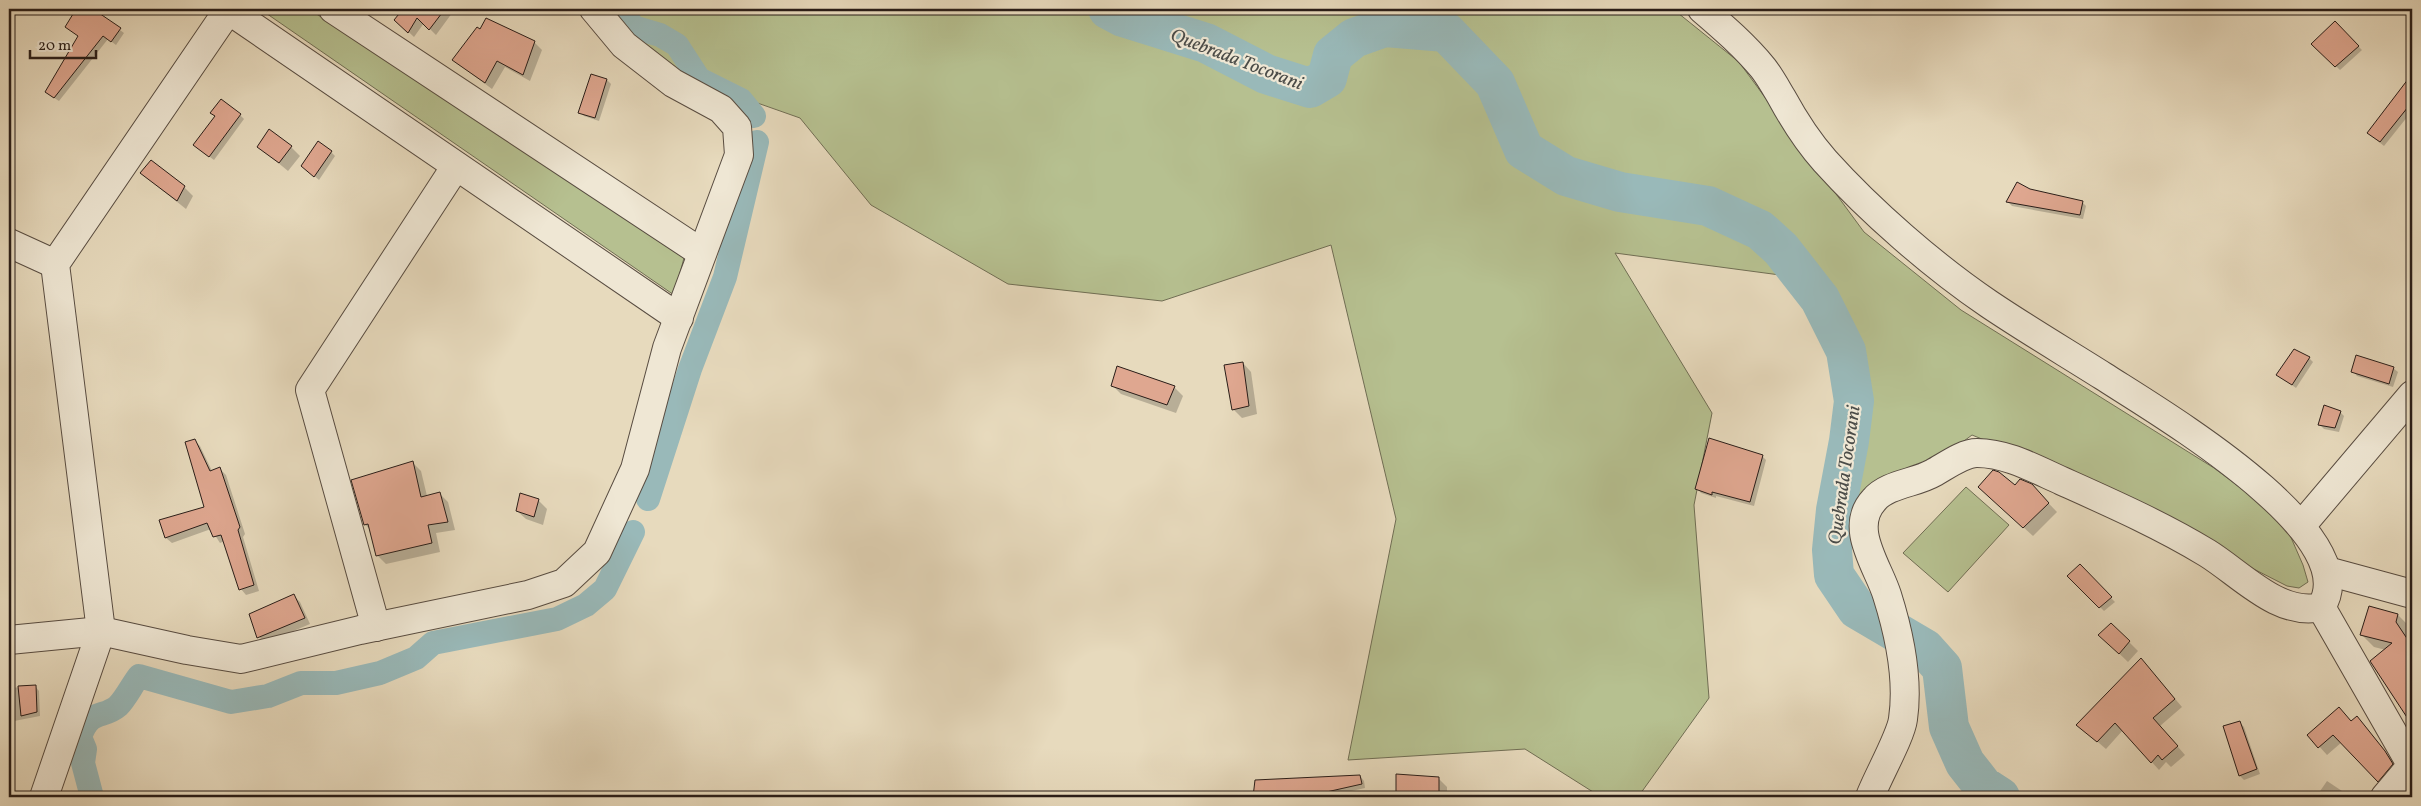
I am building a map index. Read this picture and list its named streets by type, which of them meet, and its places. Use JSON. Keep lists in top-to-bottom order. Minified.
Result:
{"water":["Quebrada Tocorani"],"scale_bar":"20 m"}
